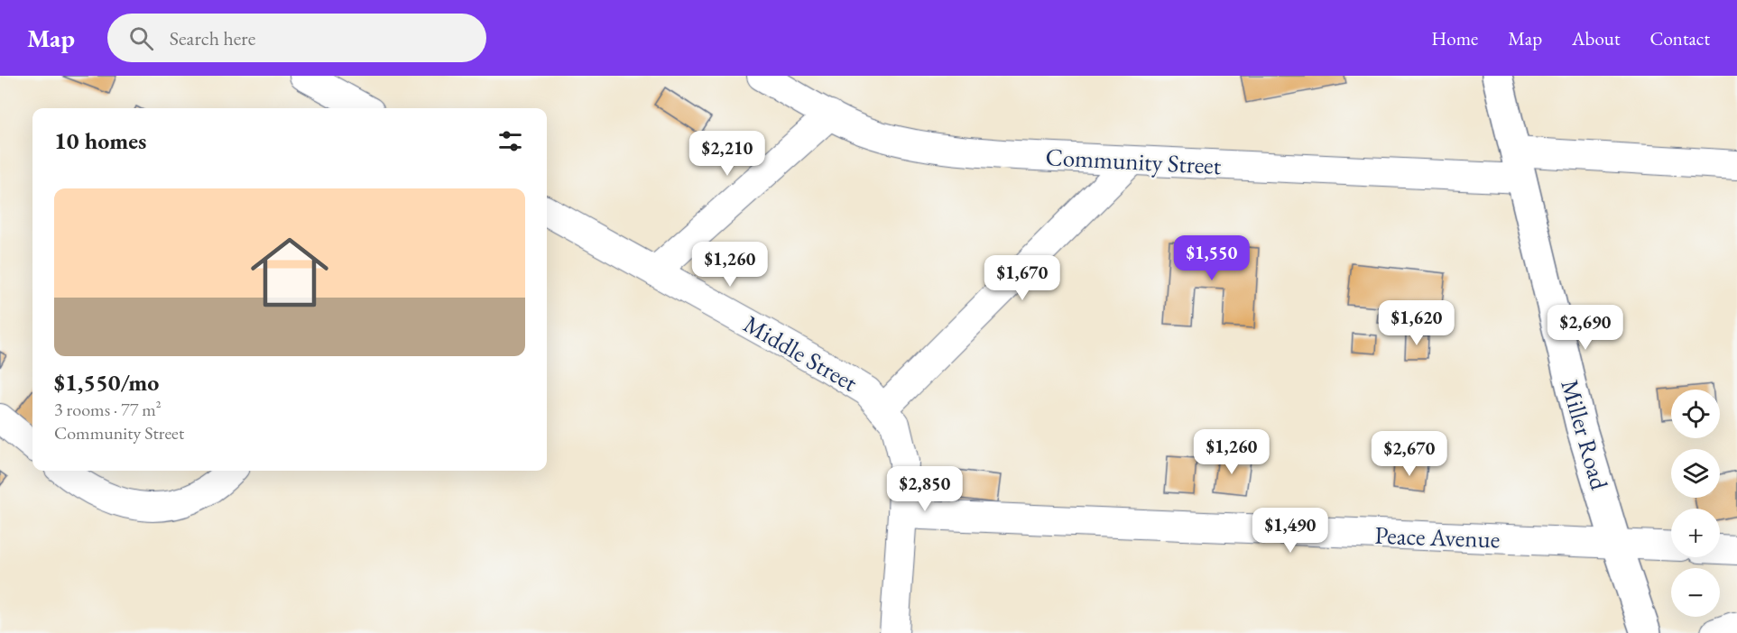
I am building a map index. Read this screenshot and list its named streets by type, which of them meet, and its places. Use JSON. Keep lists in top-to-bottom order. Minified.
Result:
{"streets":{"main road":["Miller Road"],"street":["Community Street","Middle Street","Peace Avenue"]},"crossings":[["Community Street","Miller Road"],["Middle Street","Peace Avenue"],["Miller Road","Peace Avenue"]],"page":{"header":"Map","search":"Search here","nav":["Home","Map","About","Contact"],"heading":"10 homes","price":["$2,210","$1,550","$1,260","$1,670","$1,620","$2,690","$1,260","$2,670","$2,850","$1,490"],"list":[{"name":"$1,550/mo","note":"3 rooms · 77 m² · Community Street"}],"map_buttons":["+","−"]}}
